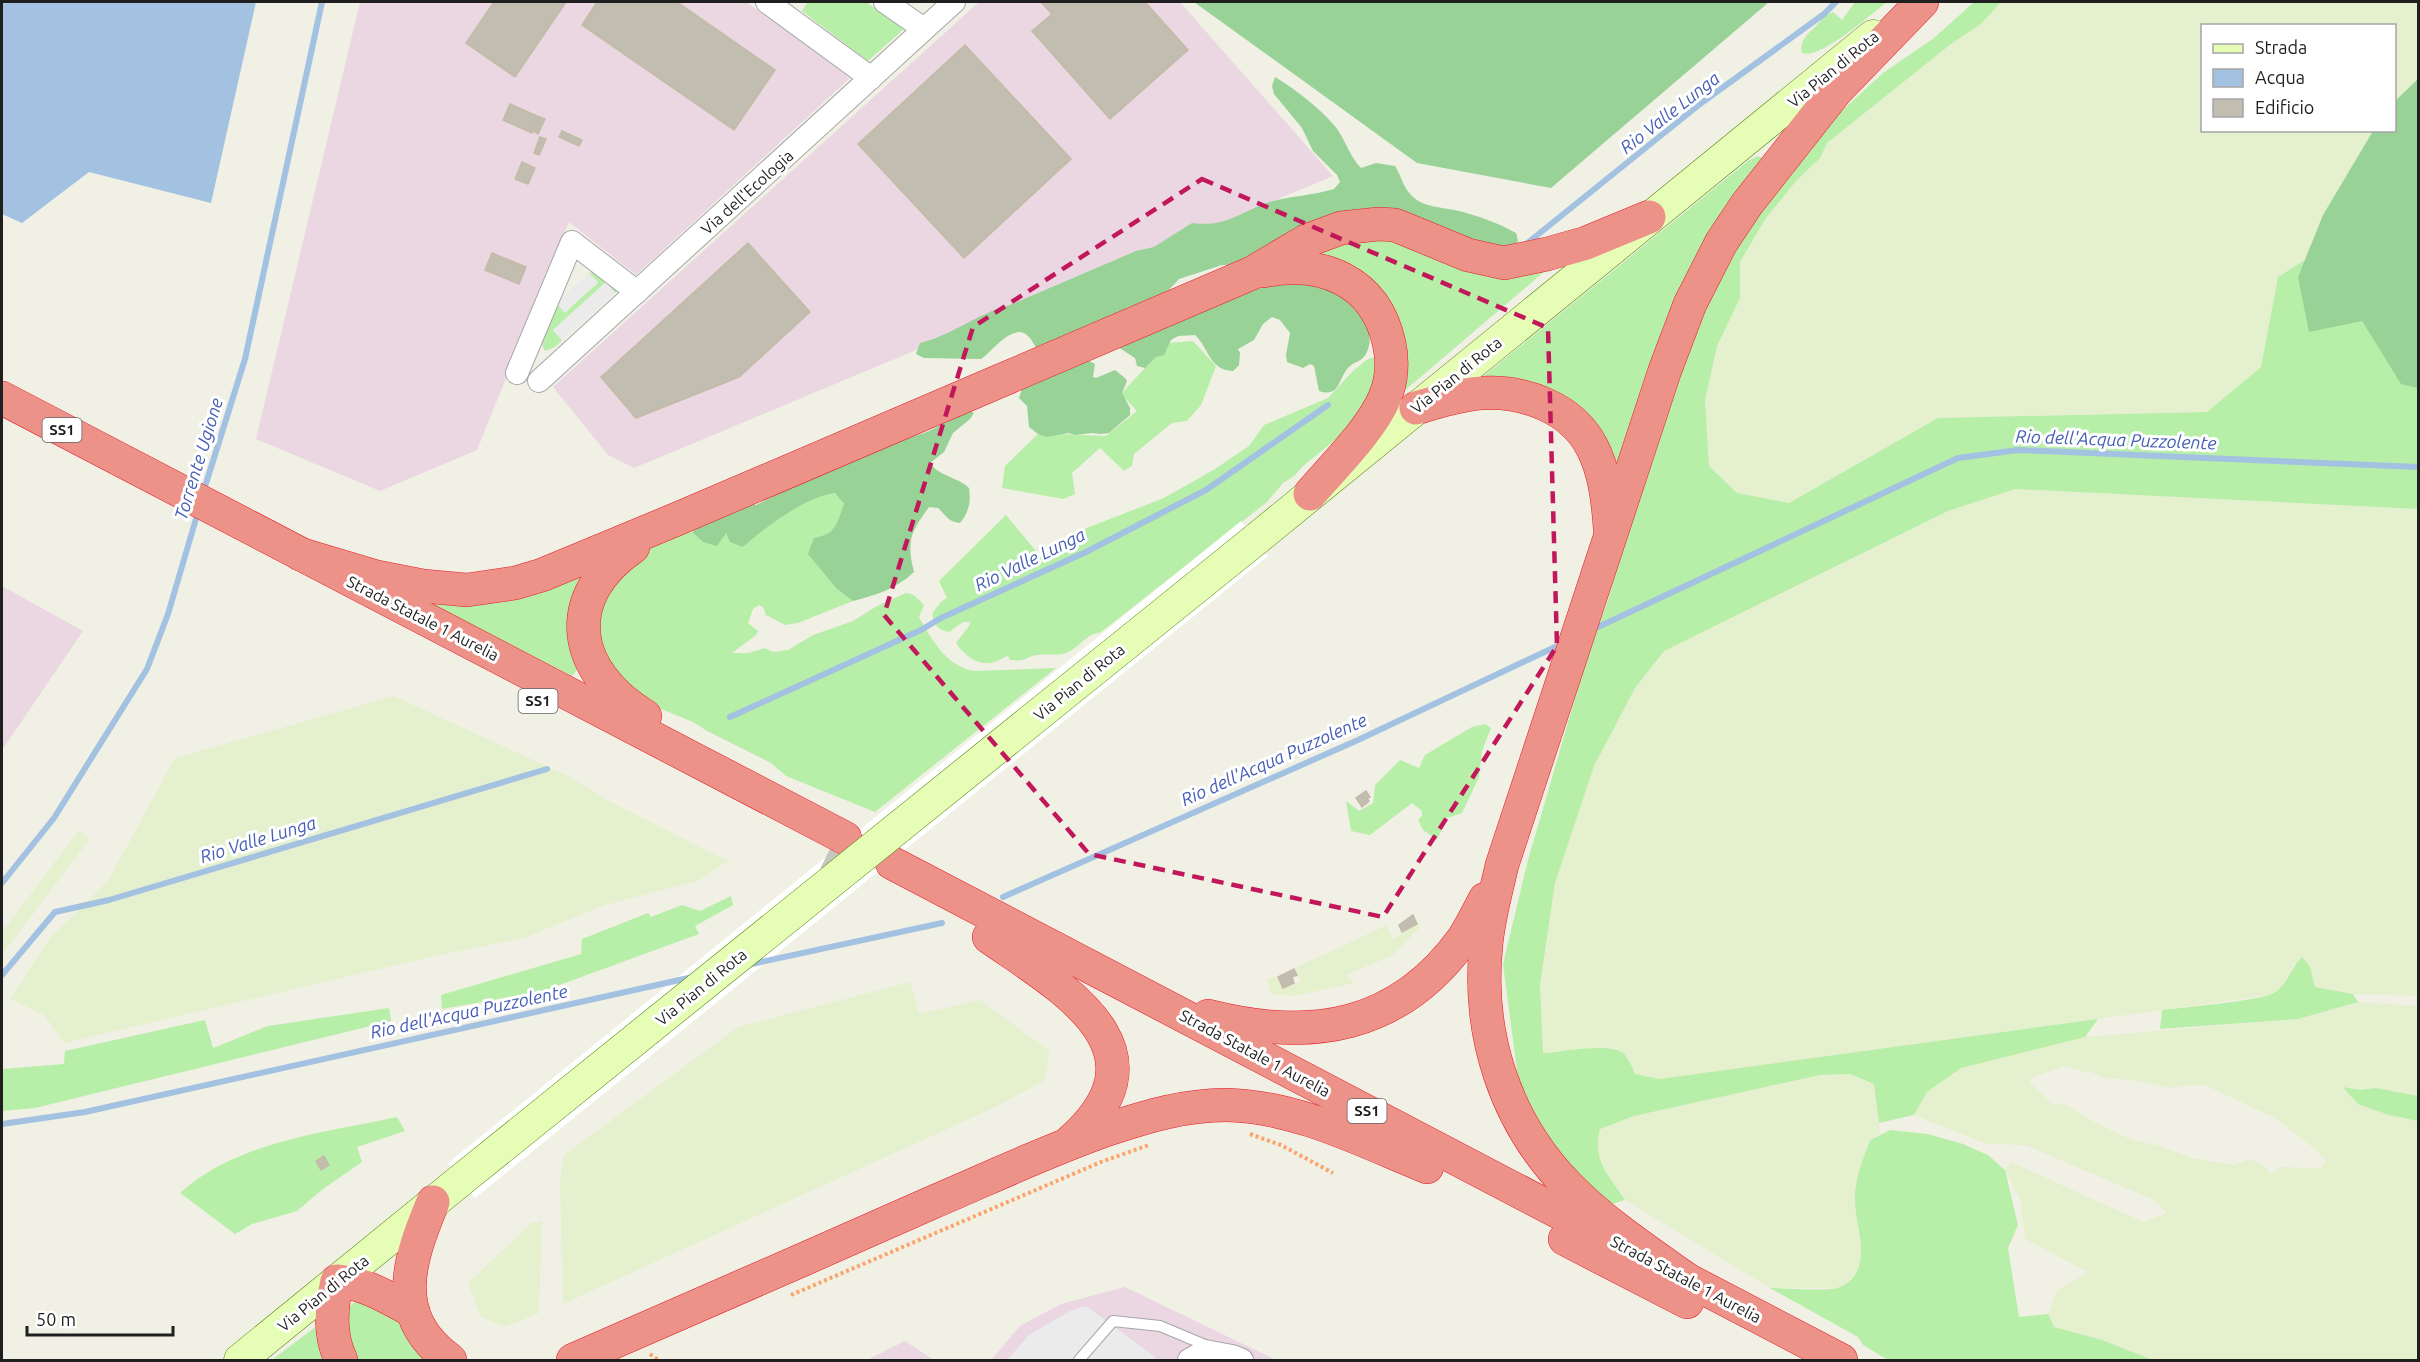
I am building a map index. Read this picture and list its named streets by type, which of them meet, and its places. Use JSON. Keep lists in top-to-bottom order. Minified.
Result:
{"streets":{"highway":["SS1","Strada Statale 1 Aurelia"],"main road":["Via Pian di Rota"],"street":["Via dell'Ecologia"]},"water":["Rio Valle Lunga","Rio dell'Acqua Puzzolente","Torrente Ugione"],"legend":["Strada","Acqua","Edificio"],"scale_bar":"50 m"}
